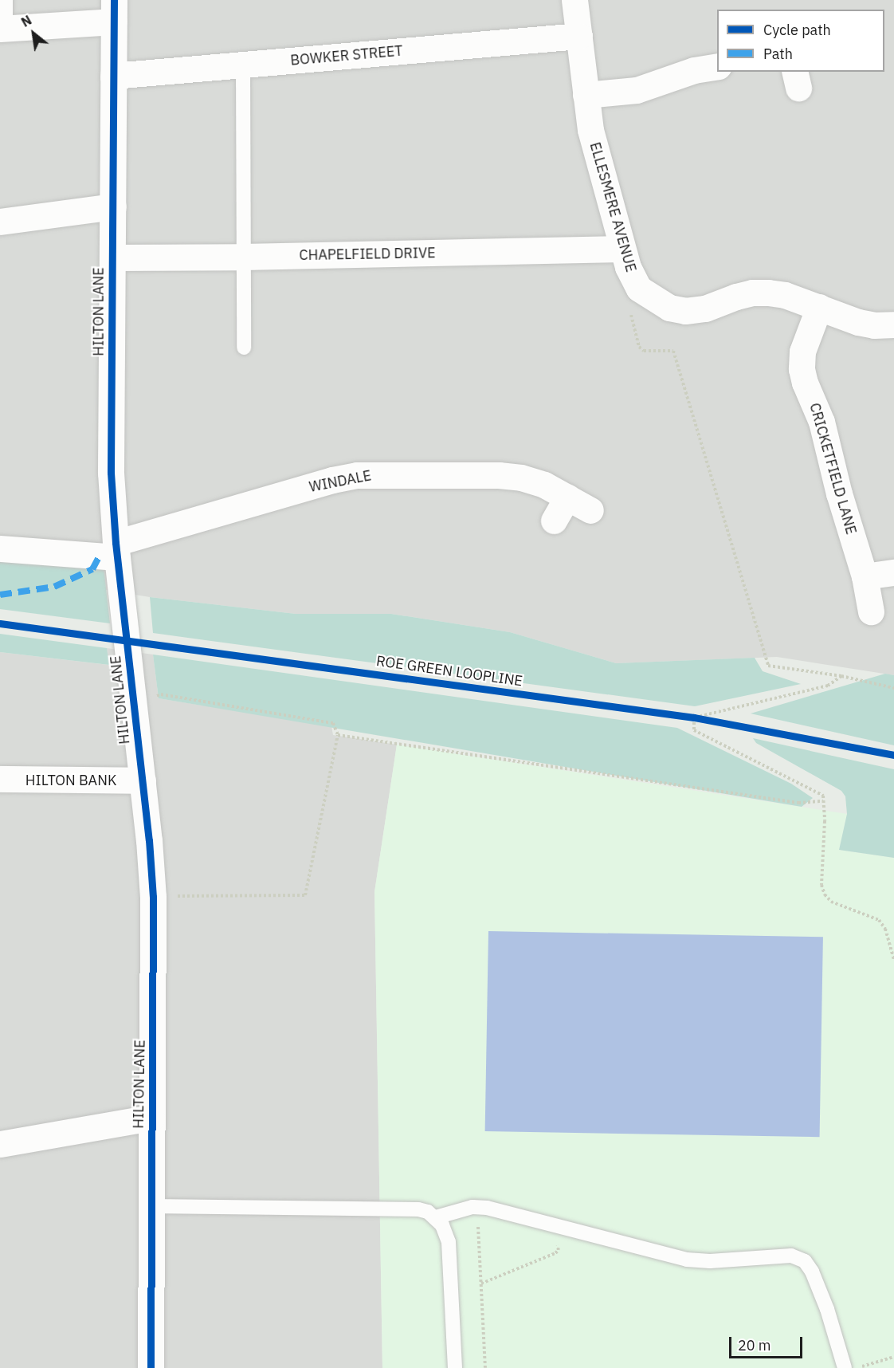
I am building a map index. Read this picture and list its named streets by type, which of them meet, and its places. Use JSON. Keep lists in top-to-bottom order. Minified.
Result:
{"streets":{"street":["BOWKER STREET","ELLESMERE AVENUE","CHAPELFIELD DRIVE","HILTON LANE","CRICKETFIELD LANE","WINDALE","HILTON BANK"],"cycle path":["ROE GREEN LOOPLINE"]},"crossings":[["BOWKER STREET","ELLESMERE AVENUE"],["BOWKER STREET","HILTON LANE"],["ELLESMERE AVENUE","CHAPELFIELD DRIVE"],["ELLESMERE AVENUE","CRICKETFIELD LANE"],["CHAPELFIELD DRIVE","HILTON LANE"],["HILTON LANE","WINDALE"],["HILTON LANE","HILTON BANK"]],"legend":["Cycle path","Path"],"scale_bar":"20 m","north":"top left"}
